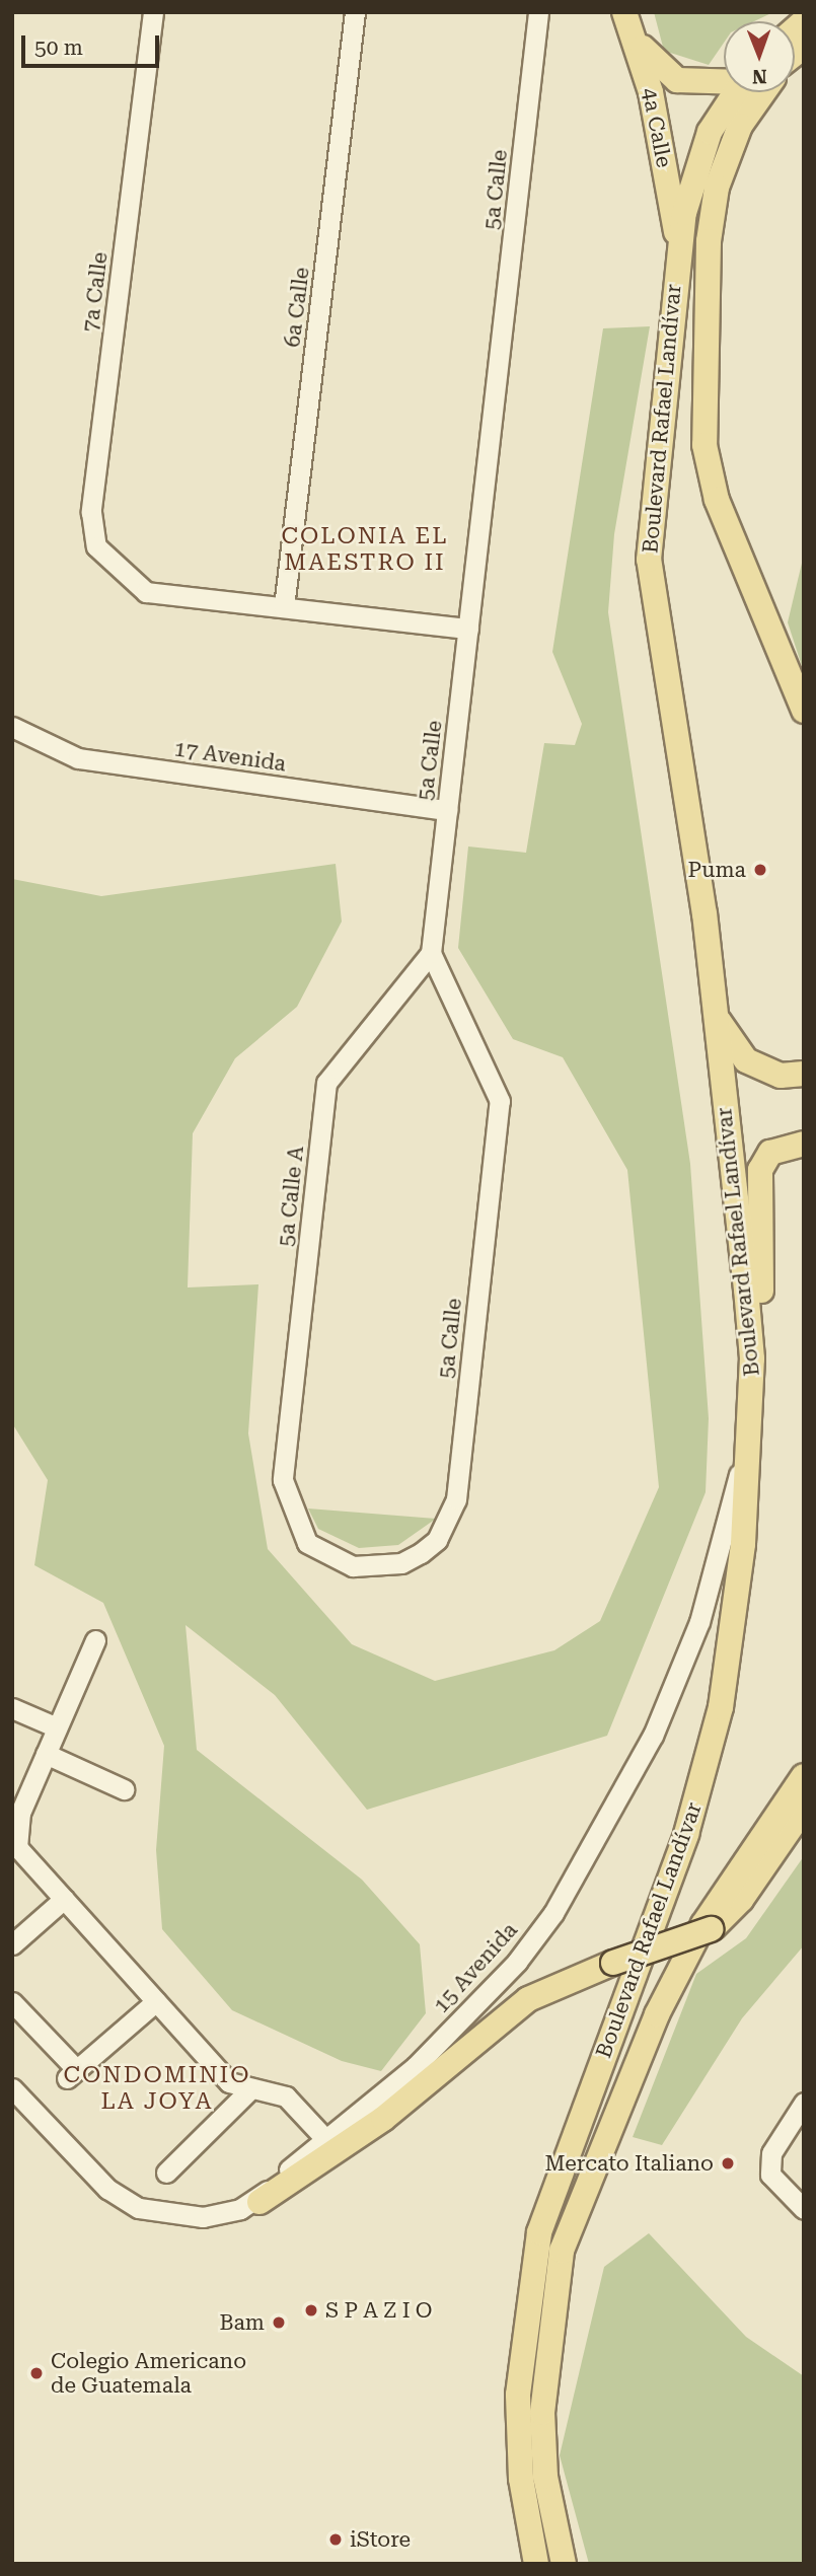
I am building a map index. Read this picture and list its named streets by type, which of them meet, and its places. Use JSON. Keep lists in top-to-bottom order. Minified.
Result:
{"streets":{"main road":["4a Calle","Boulevard Rafael Landívar"],"street":["5a Calle","7a Calle","6a Calle","17 Avenida","5a Calle A","15 Avenida"]},"crossings":[["4a Calle","Boulevard Rafael Landívar"],["5a Calle","7a Calle"],["5a Calle","17 Avenida"],["5a Calle","5a Calle A"],["7a Calle","6a Calle"],["Boulevard Rafael Landívar","15 Avenida"]],"districts":["COLONIA EL MAESTRO II","CONDOMINIO LA JOYA"],"places":["Puma","Mercato Italiano","S P A Z I O","Bam","Colegio Americano de Guatemala","iStore"],"scale_bar":"50 m","north":"bottom"}
